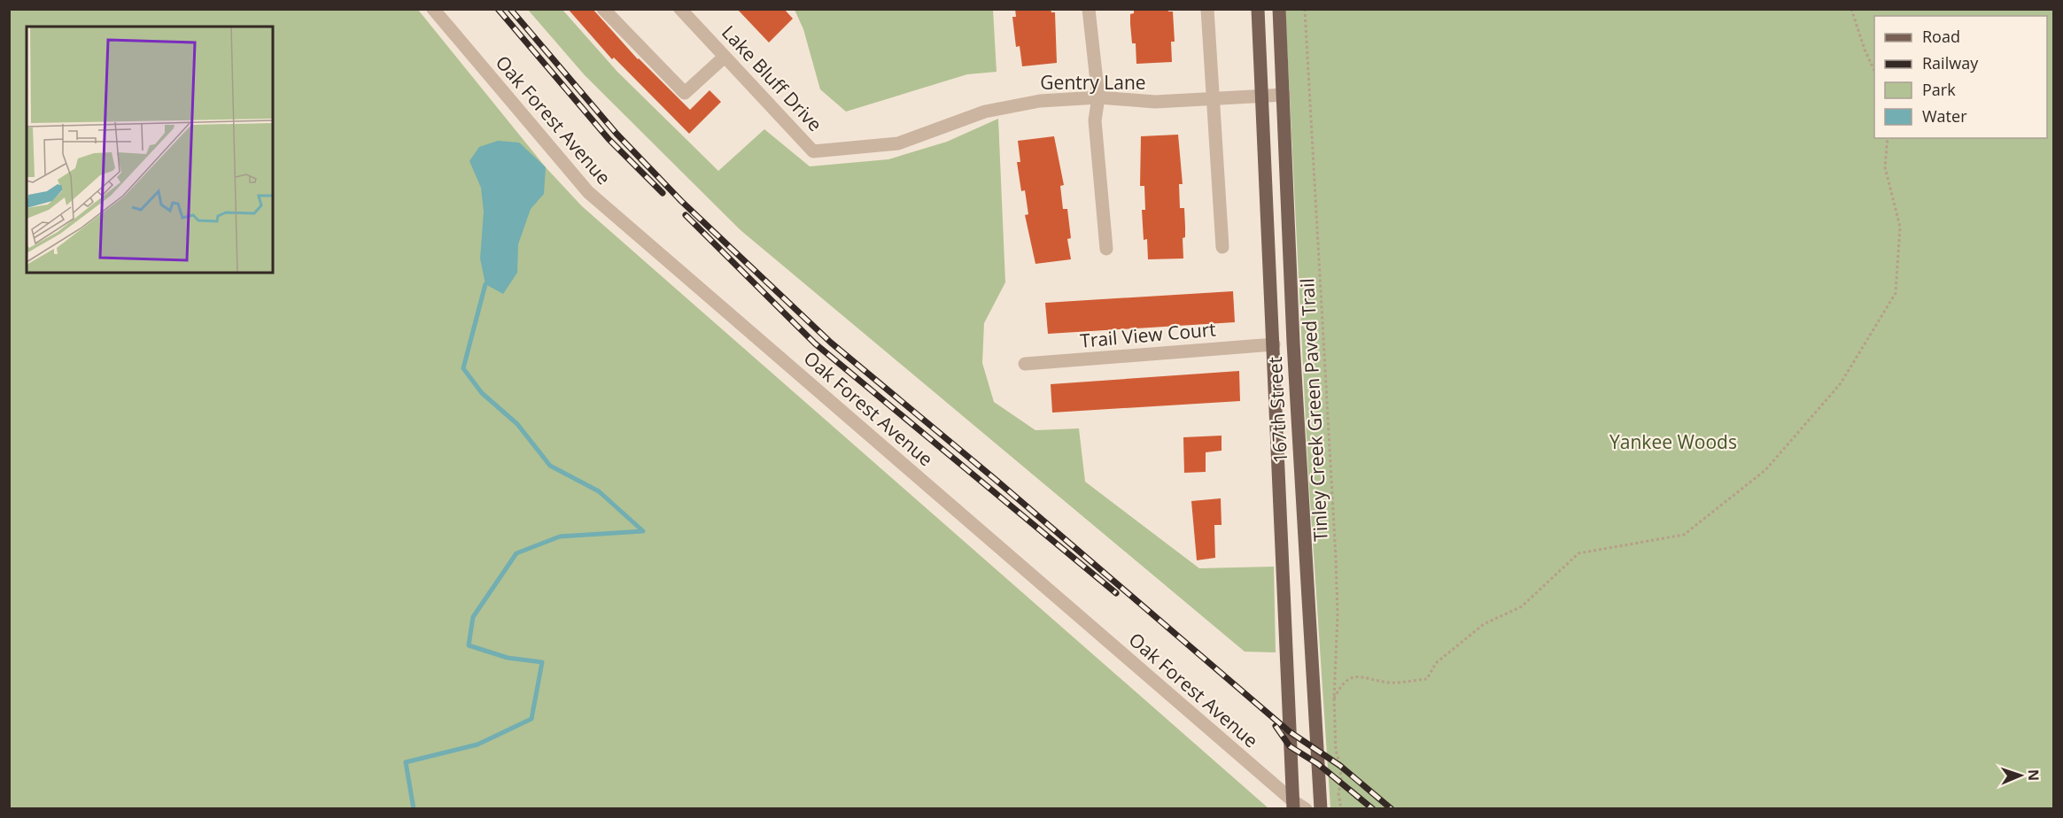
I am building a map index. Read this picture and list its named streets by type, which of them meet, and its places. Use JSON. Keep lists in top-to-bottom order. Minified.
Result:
{"streets":{"main road":["167th Street"],"street":["Lake Bluff Drive","Gentry Lane","Oak Forest Avenue","Trail View Court"],"path":["Tinley Creek Green Paved Trail"]},"crossings":[["Lake Bluff Drive","Gentry Lane"],["Gentry Lane","167th Street"],["Oak Forest Avenue","167th Street"],["Trail View Court","167th Street"]],"parks":["Yankee Woods"],"legend":["Road","Railway","Park","Water"],"north":"right"}
